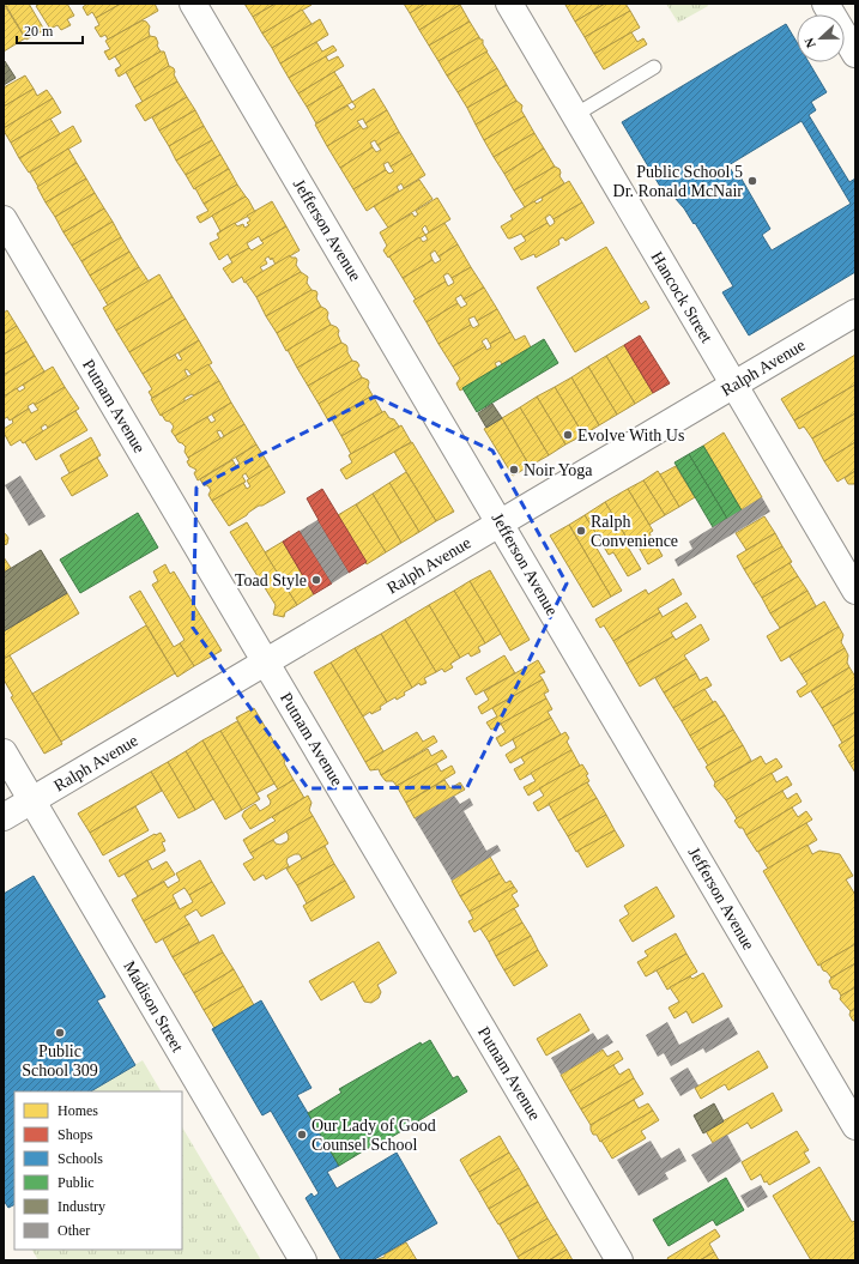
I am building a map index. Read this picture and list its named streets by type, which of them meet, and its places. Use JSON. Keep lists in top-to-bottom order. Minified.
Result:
{"streets":{"street":["Jefferson Avenue","Hancock Street","Ralph Avenue","Putnam Avenue","Madison Street"]},"crossings":[["Jefferson Avenue","Ralph Avenue"],["Hancock Street","Ralph Avenue"],["Ralph Avenue","Putnam Avenue"],["Ralph Avenue","Madison Street"]],"places":["Public School 5 Dr. Ronald McNair","Evolve With Us","Noir Yoga","Ralph Convenience","Toad Style","Public School 309","Our Lady of Good Counsel School"],"legend":["Homes","Shops","Schools","Public","Industry","Other"],"scale_bar":"20 m","north":"left"}
